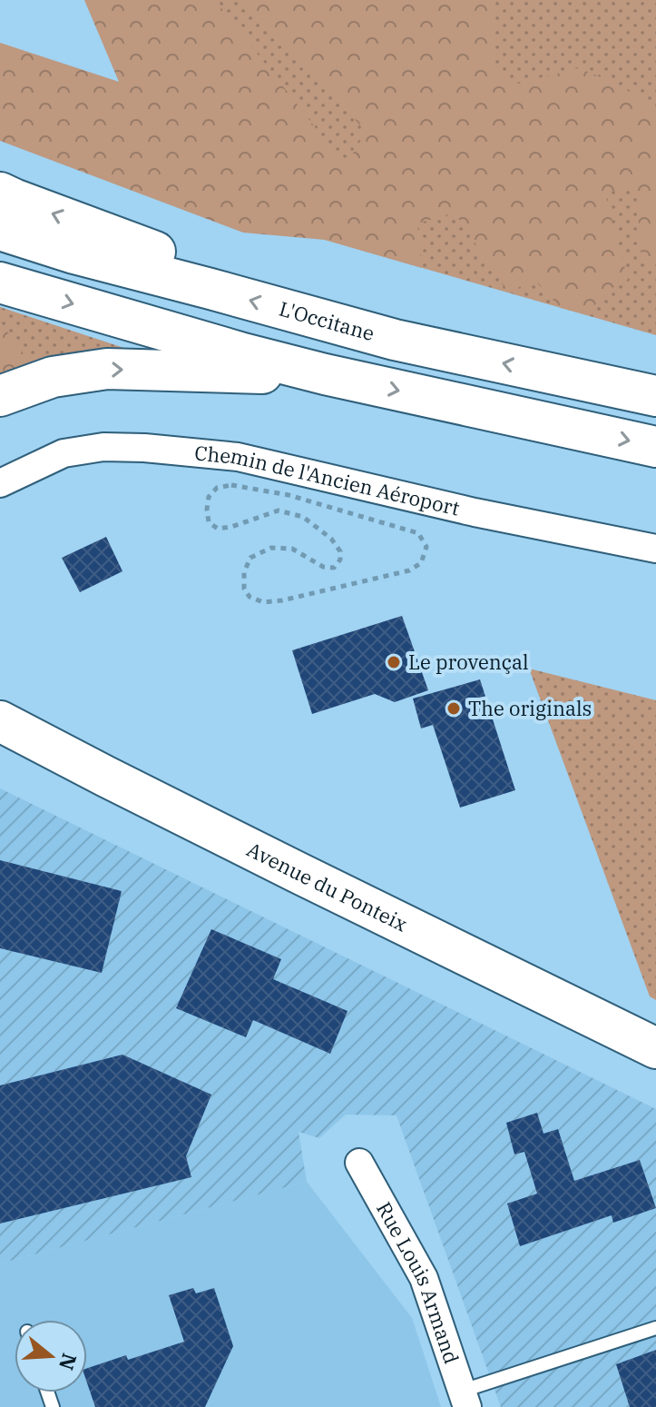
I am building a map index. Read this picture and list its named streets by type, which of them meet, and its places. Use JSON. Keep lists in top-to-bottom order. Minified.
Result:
{"streets":{"main road":["L'Occitane","Avenue du Ponteix"],"street":["Chemin de l'Ancien Aéroport","Rue Louis Armand"]},"places":["Le provençal","The originals"],"north":"right"}
